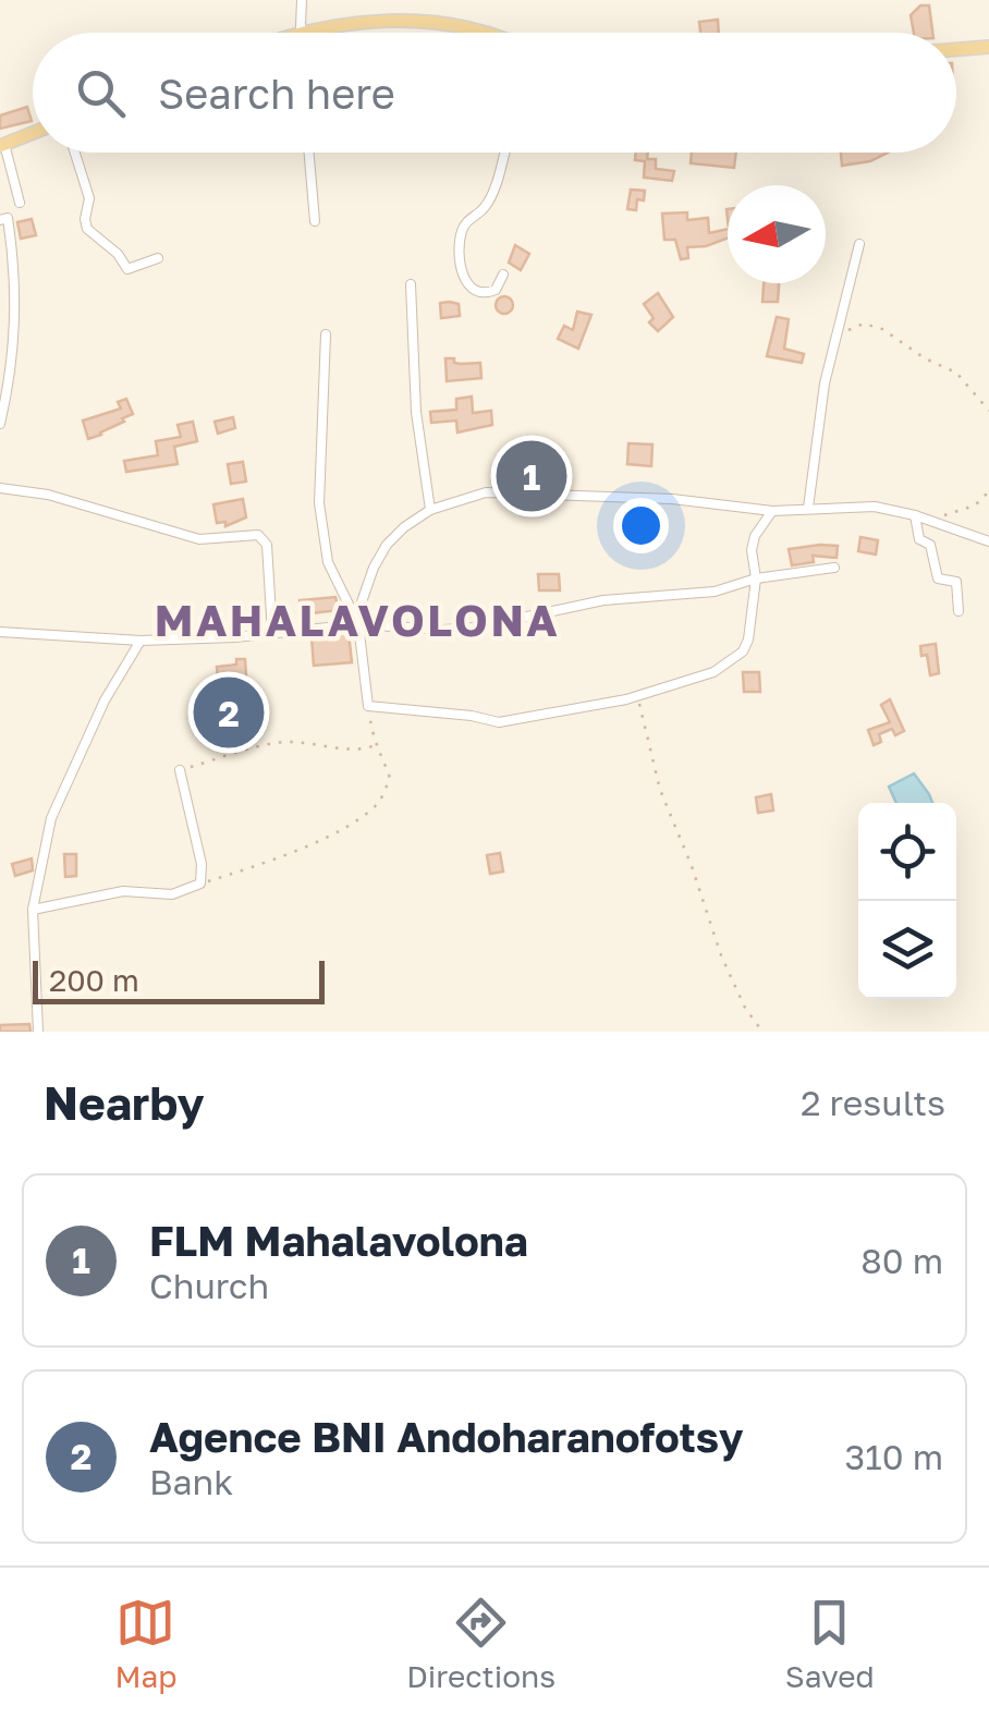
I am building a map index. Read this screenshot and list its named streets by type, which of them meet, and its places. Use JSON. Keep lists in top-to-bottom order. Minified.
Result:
{"districts":["MAHALAVOLONA"],"scale_bar":"200 m","north":"left","page":{"search":"Search here","pins":["1","2"],"scale":"200 m","heading":["Nearby","2 results"],"list":[{"mark":"1","name":"FLM Mahalavolona","note":"Church","value":"80 m"},{"mark":"2","name":"Agence BNI Andoharanofotsy","note":"Bank","value":"310 m"}],"nav":["Map","Directions","Saved"]}}
